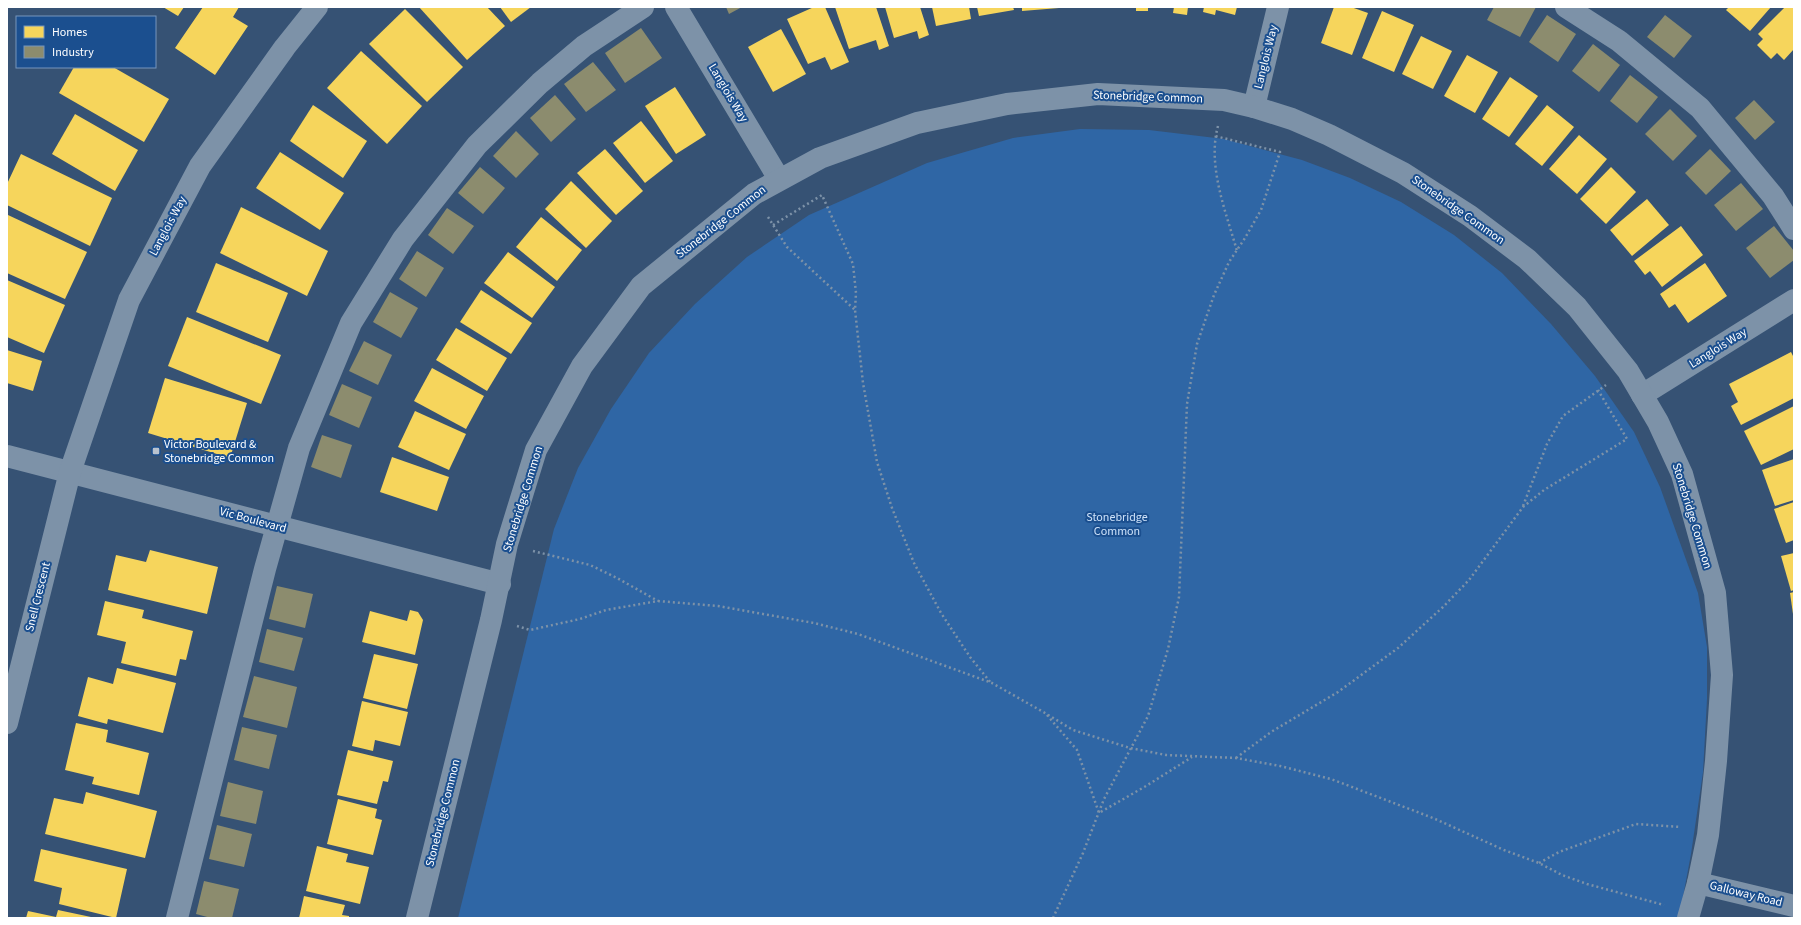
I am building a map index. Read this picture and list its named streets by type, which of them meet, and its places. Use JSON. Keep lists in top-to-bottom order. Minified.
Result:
{"streets":{"street":["Langlois Way","Stonebridge Common","Vic Boulevard","Snell Crescent","Galloway Road"]},"crossings":[["Langlois Way","Stonebridge Common"],["Langlois Way","Vic Boulevard"],["Langlois Way","Snell Crescent"],["Stonebridge Common","Vic Boulevard"],["Stonebridge Common","Galloway Road"],["Vic Boulevard","Snell Crescent"]],"parks":["Stonebridge Common"],"places":{"transit":["Victor Boulevard & Stonebridge Common"]},"legend":["Homes","Industry"]}
